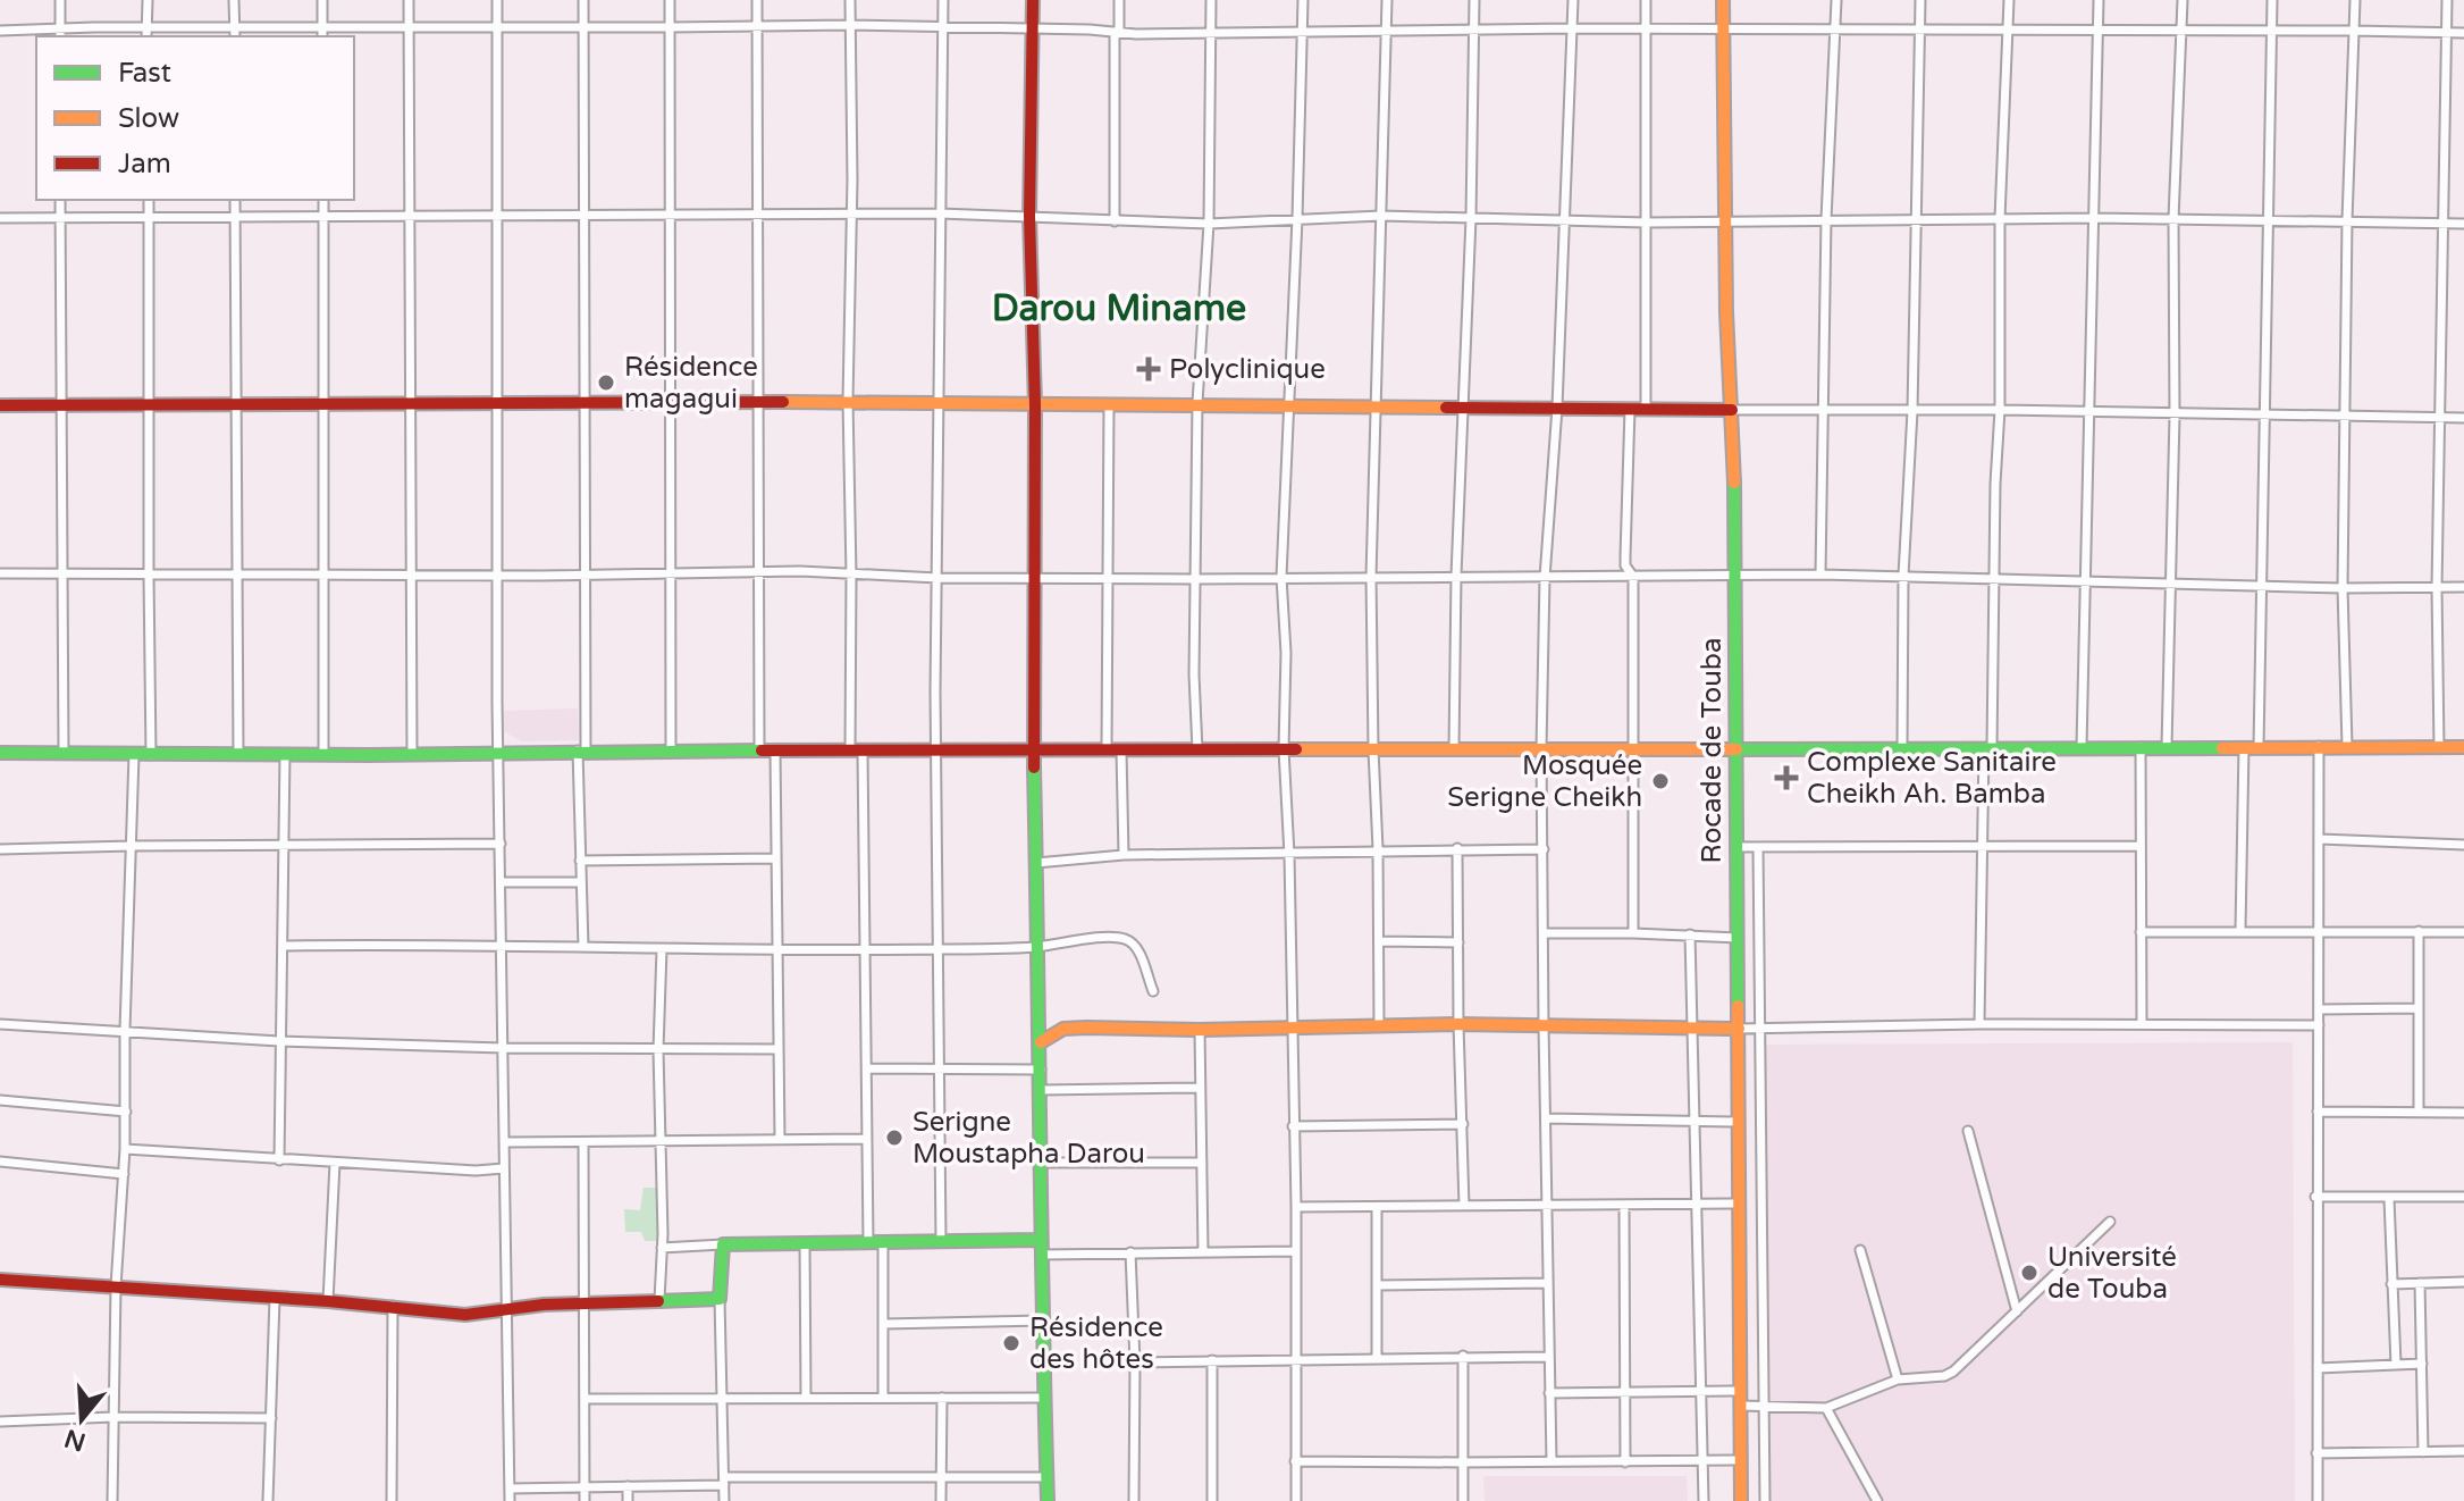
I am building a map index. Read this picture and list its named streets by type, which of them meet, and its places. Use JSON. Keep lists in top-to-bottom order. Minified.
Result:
{"streets":{"street":["Rocade de Touba"]},"districts":["Darou Miname"],"places":{"health":["Polyclinique","Complexe Sanitaire Cheikh Ah. Bamba"],"other":["Résidence magagui","Mosquée Serigne Cheikh","Serigne Moustapha Darou","Université de Touba","Résidence des hôtes"]},"legend":["Fast","Slow","Jam"],"north":"bottom"}
